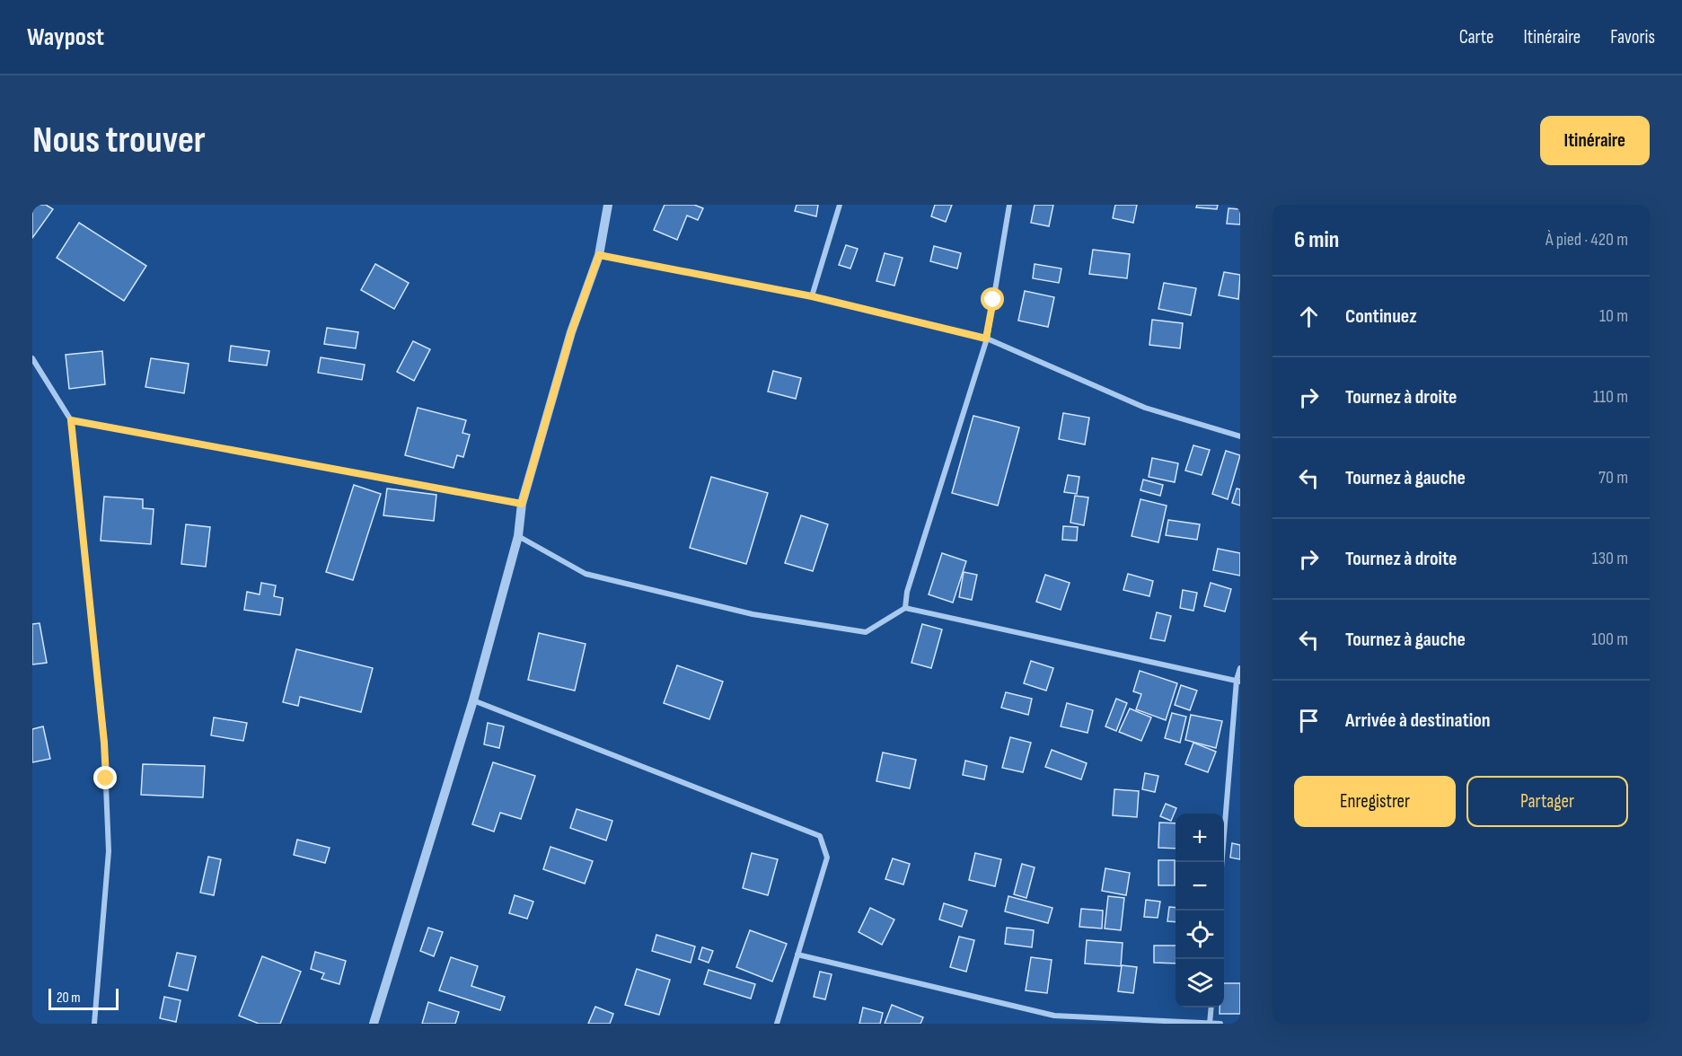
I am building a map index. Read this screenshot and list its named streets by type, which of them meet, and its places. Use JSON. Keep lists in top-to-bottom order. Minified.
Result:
{"scale_bar":"20 m","page":{"header":"Waypost","nav":["Carte","Itinéraire","Favoris"],"buttons":["Itinéraire",["Enregistrer","Partager"]],"title":"Nous trouver","heading":["6 min","À pied · 420 m"],"list":[["Continuez","10 m"],["Tournez à droite","110 m"],["Tournez à gauche","70 m"],["Tournez à droite","130 m"],["Tournez à gauche","100 m"],"Arrivée à destination"],"map_buttons":["+","−"],"scale":"20 m"}}
